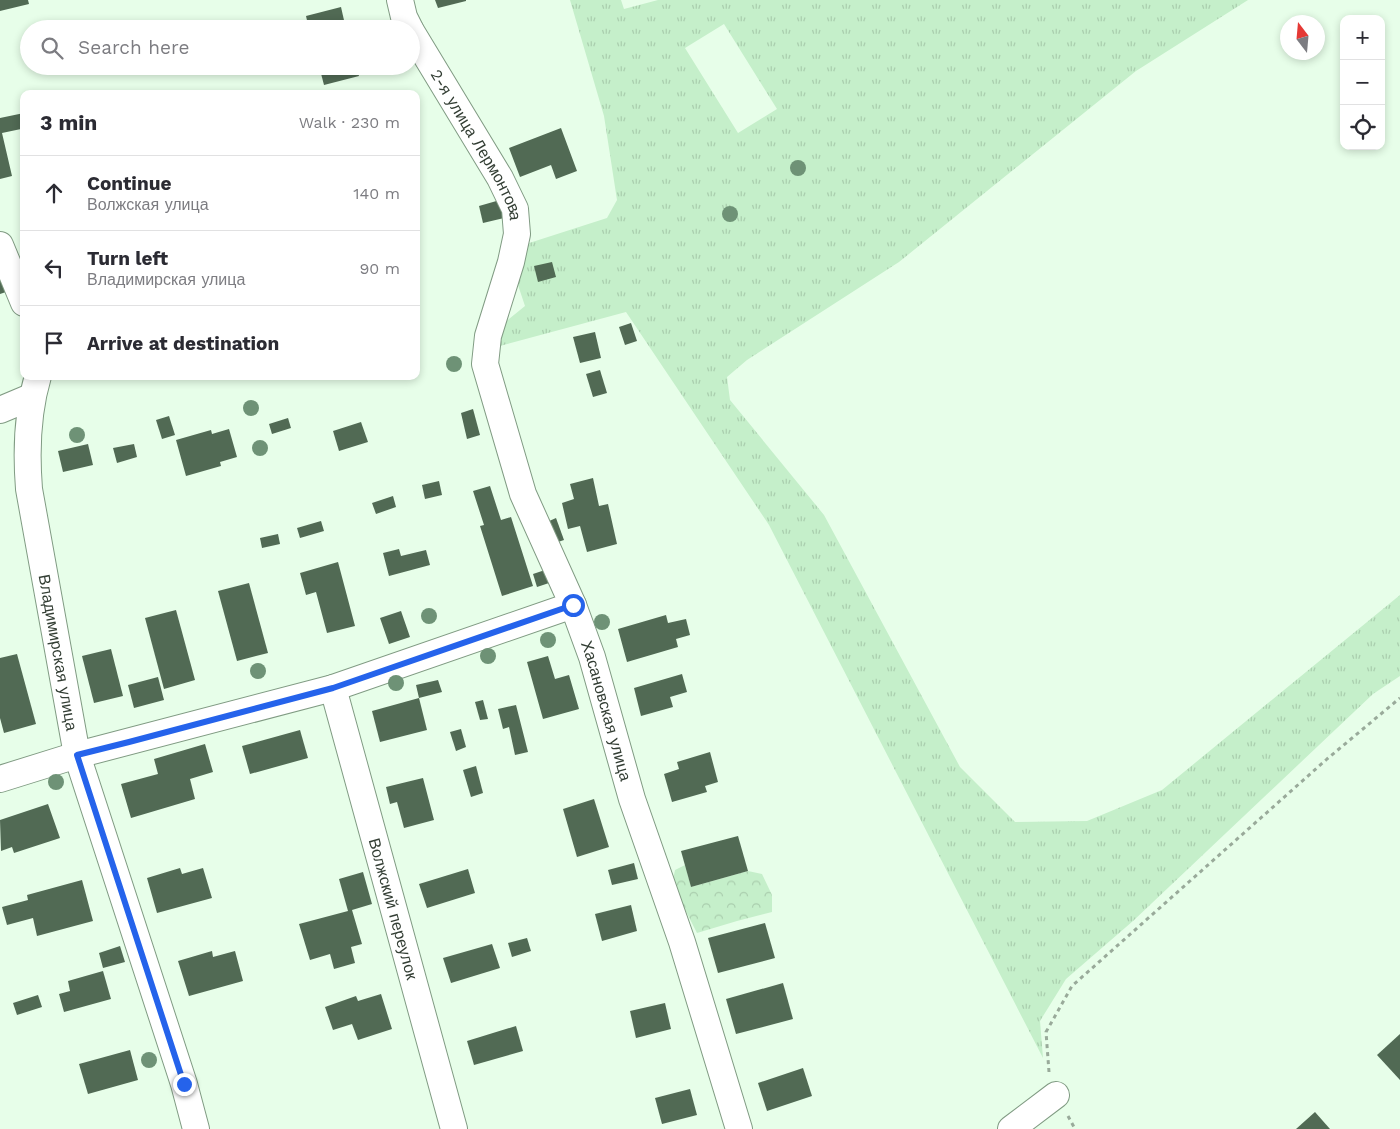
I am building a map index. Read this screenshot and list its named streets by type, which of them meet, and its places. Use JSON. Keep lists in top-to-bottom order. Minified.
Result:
{"streets":{"street":["2-я улица Лермонтова","Владимирская улица","Хасановская улица","Волжский переулок"]},"crossings":[["2-я улица Лермонтова","Хасановская улица"]],"north":"top","page":{"map_buttons":["+","−"],"search":"Search here","heading":["3 min","Walk · 230 m"],"list":[["Continue","Волжская улица","140 m"],["Turn left","Владимирская улица","90 m"],"Arrive at destination"]}}
